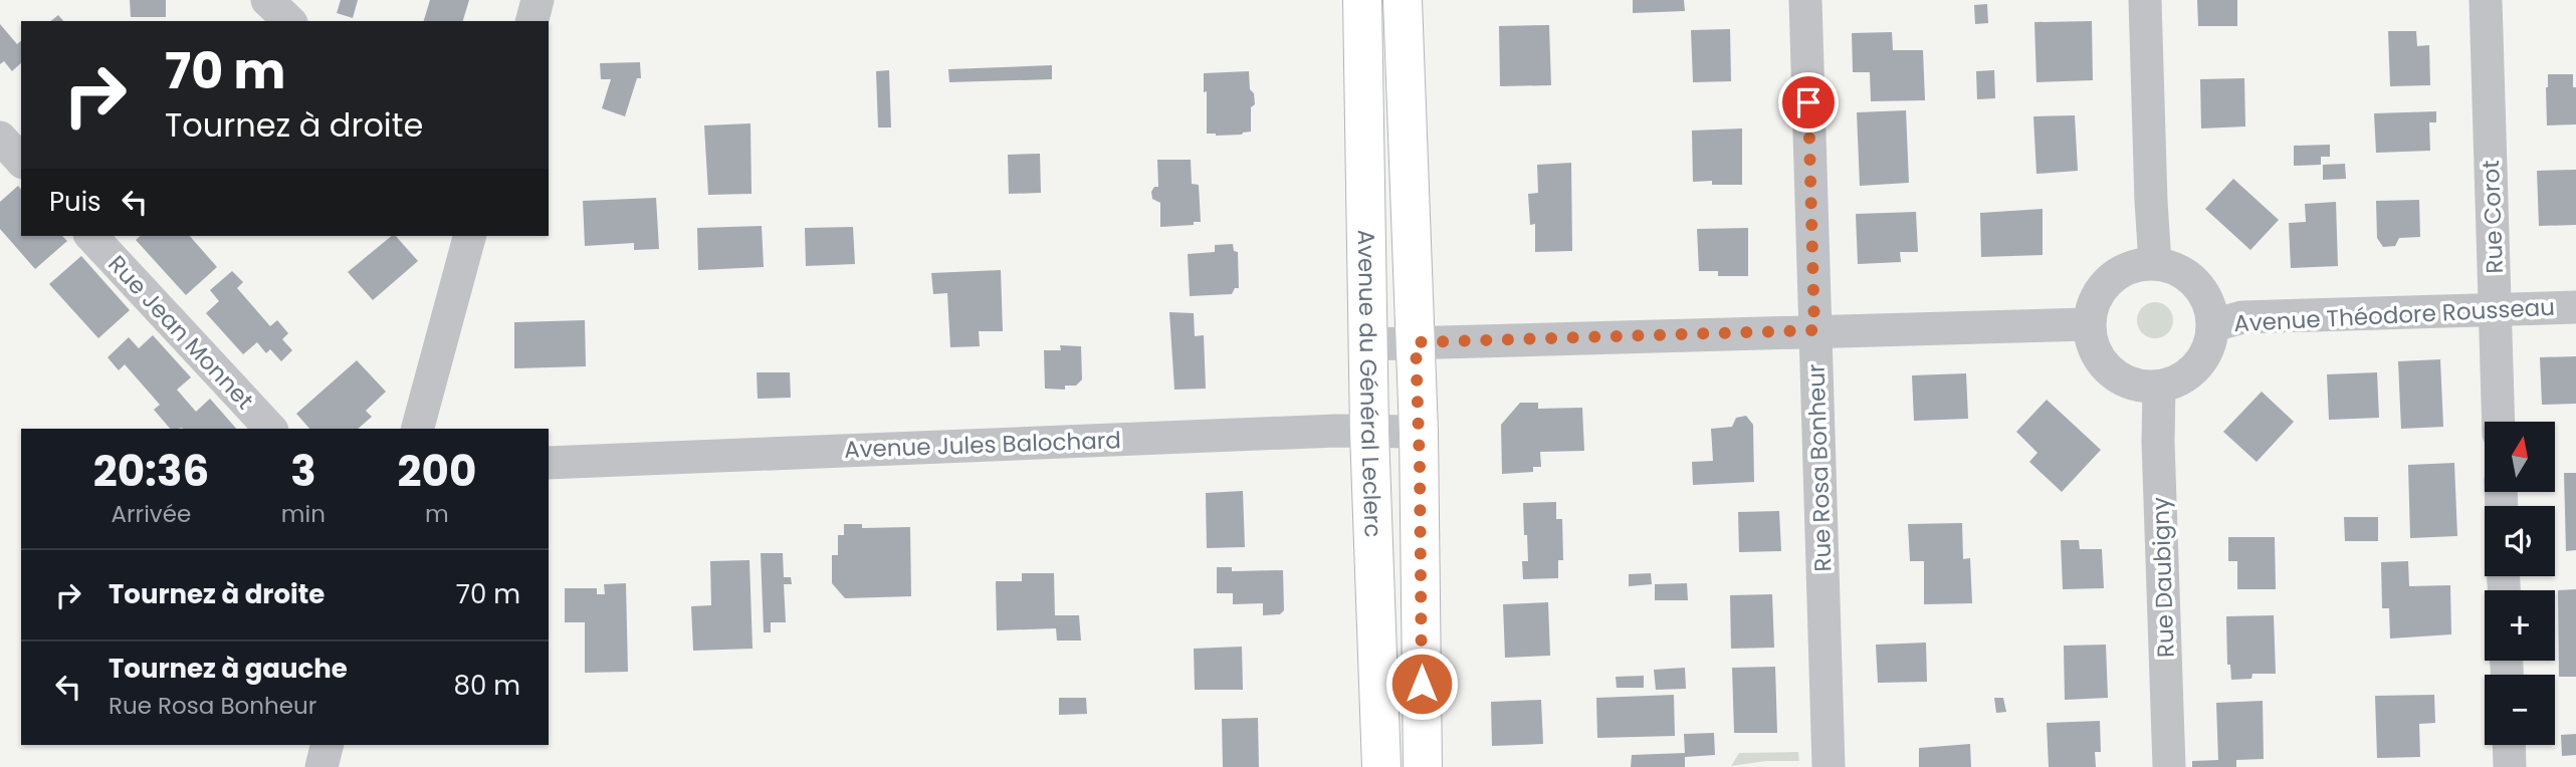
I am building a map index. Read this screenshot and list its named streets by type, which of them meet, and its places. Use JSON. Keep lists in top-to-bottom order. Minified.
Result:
{"streets":{"main road":["Avenue du Général Leclerc"],"street":["Rue Corot","Avenue Théodore Rousseau","Rue Jean Monnet","Avenue Jules Balochard","Rue Rosa Bonheur","Rue Daubigny"]},"crossings":[["Rue Corot","Avenue Théodore Rousseau"],["Avenue Théodore Rousseau","Rue Daubigny"],["Avenue du Général Leclerc","Avenue Jules Balochard"]],"north":"top","page":{"turn":["70 m","Tournez à droite"],"then":"Puis","map_buttons":["+","−"],"eta":["20:36","Arrivée","3","min","200","m"],"list":[{"name":"Tournez à droite","value":"70 m"},{"name":"Tournez à gauche","note":"Rue Rosa Bonheur","value":"80 m"}]}}
